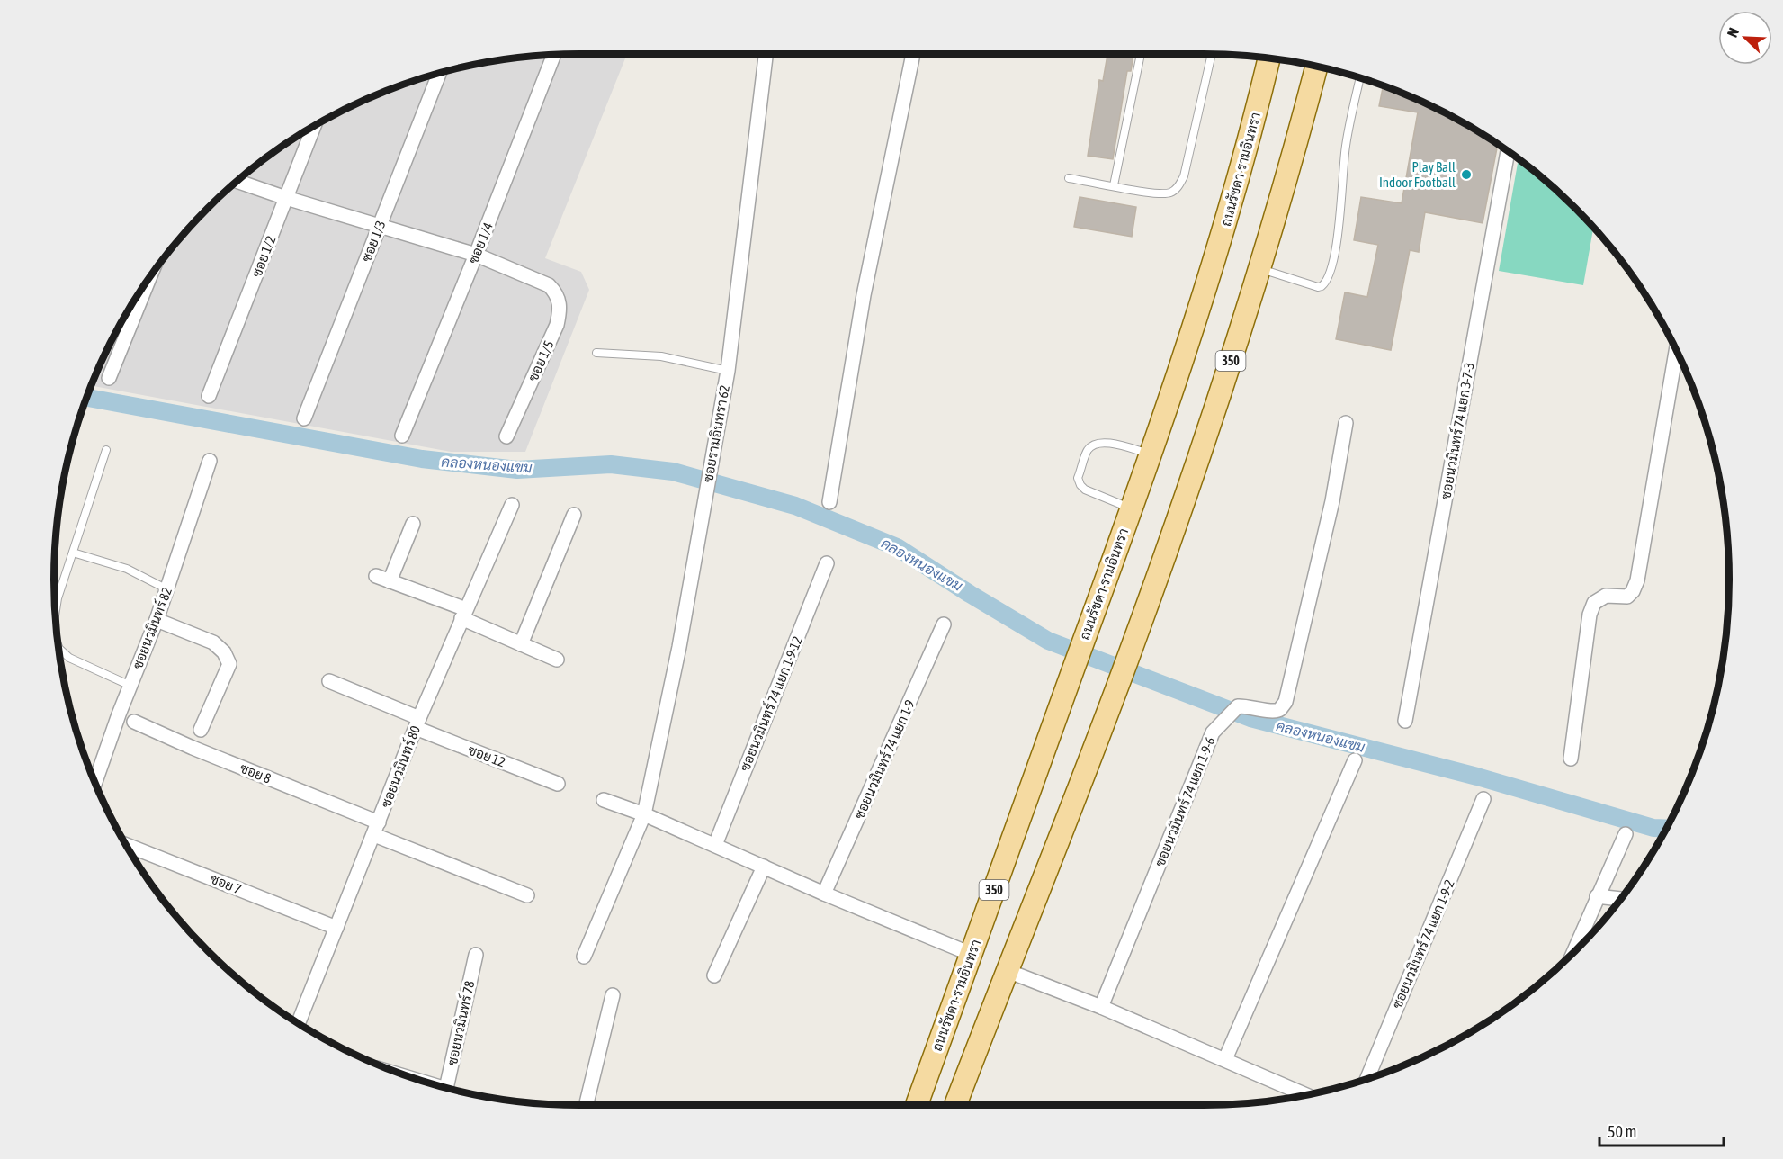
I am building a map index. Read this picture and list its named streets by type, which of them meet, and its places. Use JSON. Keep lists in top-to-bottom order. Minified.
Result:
{"streets":{"main road":["ถนนรัชดา-รามอินทรา","350"],"street":["ซอย 1/3","ซอย 1/4","ซอย 1/2","ซอย 1/5","ซอยนวมินทร์ 74 แยก 3-7-3","ซอยรามอินทรา 62","ซอยนวมินทร์ 82","ซอยนวมินทร์ 74 แยก 1-9-12","ซอย 12","ซอยนวมินทร์ 74 แยก 1-9","ซอยนวมินทร์ 80","ซอย 8","ซอยนวมินทร์ 74 แยก 1-9-6","ซอย 7","ซอยนวมินทร์ 74 แยก 1-9-2","ซอยนวมินทร์ 78"]},"crossings":[["ซอย 1/4","ซอย 1/5"],["ซอย 12","ซอยนวมินทร์ 80"],["ซอยนวมินทร์ 80","ซอย 8"],["ซอยนวมินทร์ 80","ซอย 7"]],"water":["คลองหนองแขม"],"places":["Play Ball Indoor Football"],"scale_bar":"50 m","north":"top left"}
